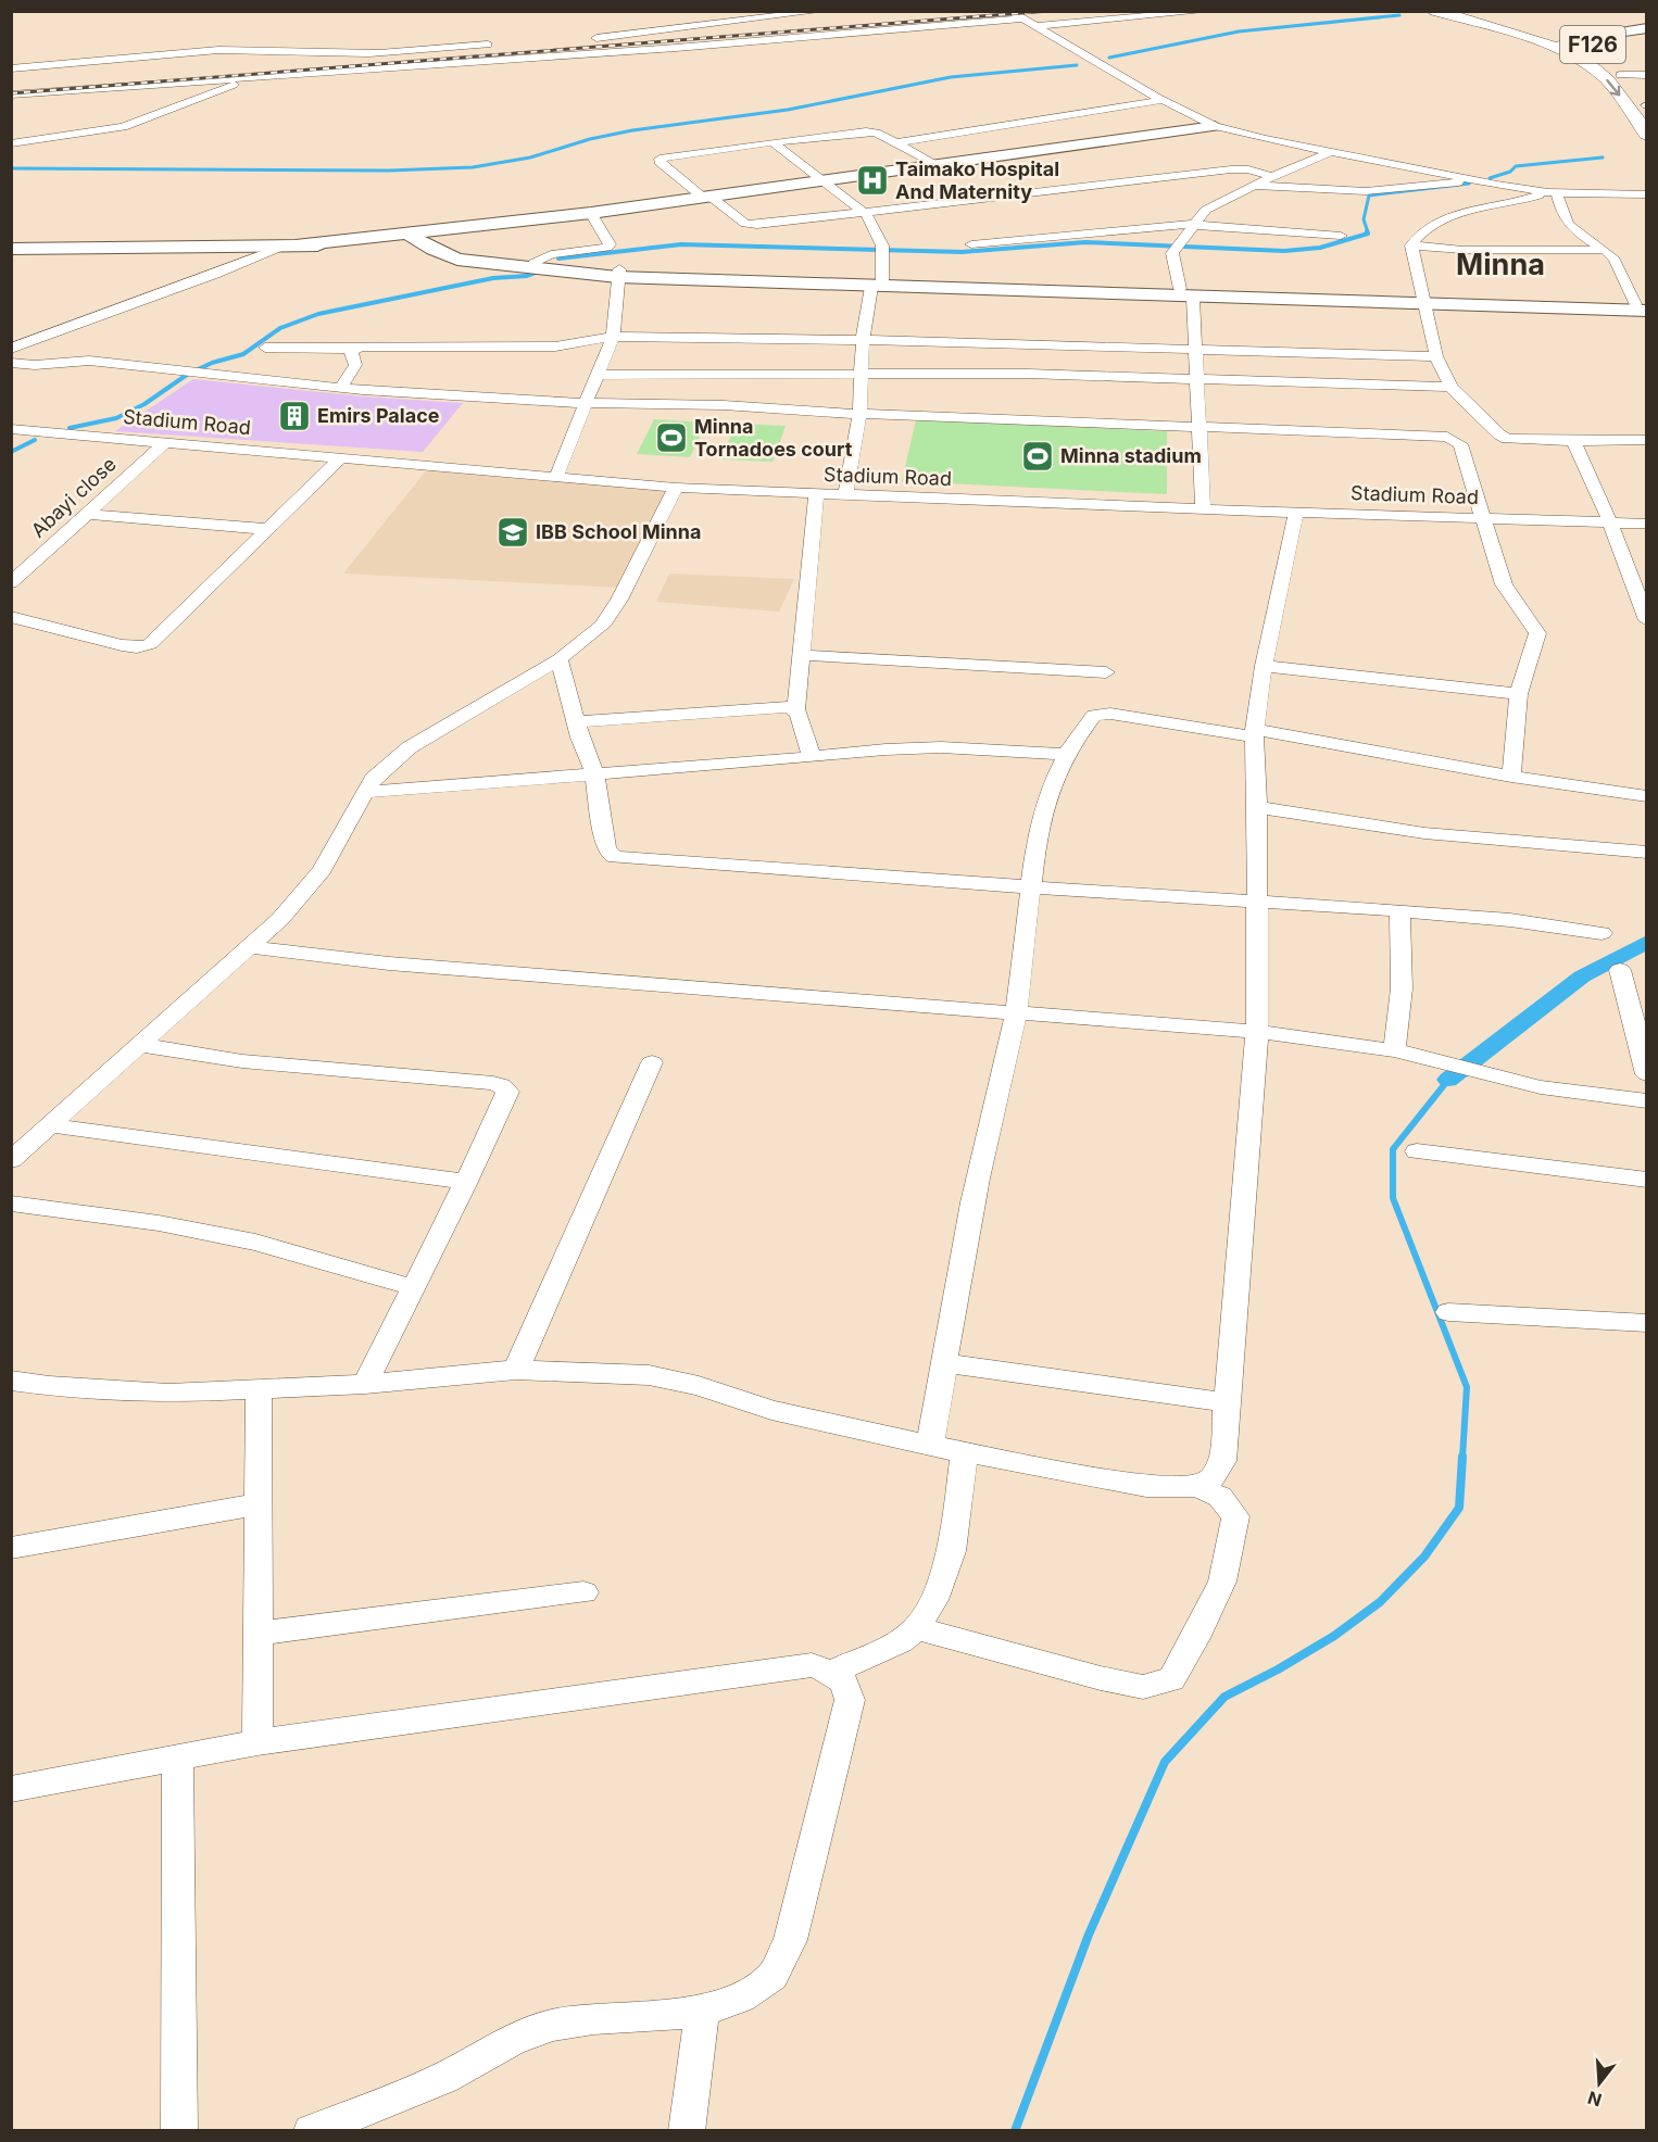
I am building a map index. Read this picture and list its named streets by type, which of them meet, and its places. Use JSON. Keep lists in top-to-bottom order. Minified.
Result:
{"streets":{"main road":["F126"],"street":["Stadium Road","Abayi close"]},"crossings":[["Stadium Road","Abayi close"]],"districts":["Minna"],"places":{"hospital":["Taimako Hospital And Maternity"],"building":["Emirs Palace"],"sports":["Minna Tornadoes court","Minna stadium"],"school or university":["IBB School Minna"]},"north":"bottom"}
